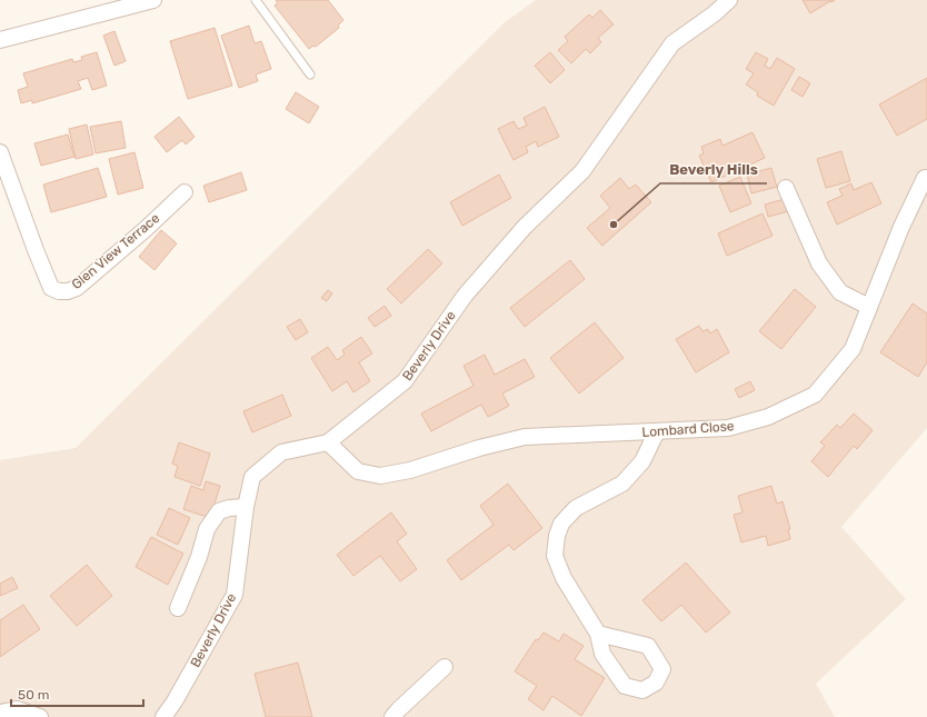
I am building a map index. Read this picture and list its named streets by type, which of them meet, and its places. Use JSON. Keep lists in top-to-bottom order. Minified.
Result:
{"streets":{"street":["Glen View Terrace","Beverly Drive","Lombard Close"]},"crossings":[["Beverly Drive","Lombard Close"]],"places":["Beverly Hills"],"scale_bar":"50 m"}
